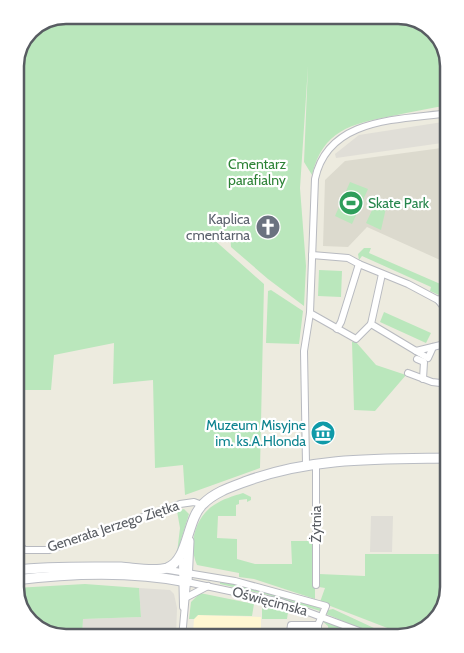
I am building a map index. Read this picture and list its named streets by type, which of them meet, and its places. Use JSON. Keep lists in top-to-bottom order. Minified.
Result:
{"streets":{"main road":["Generała Jerzego Ziętka","Oświęcimska"],"street":["Żytnia"]},"parks":["Cmentarz parafialny"],"places":{"sports":["Skate Park"],"church":["Kaplica cmentarna"],"museum":["Muzeum Misyjne im. ks.A.Hlonda"]}}
